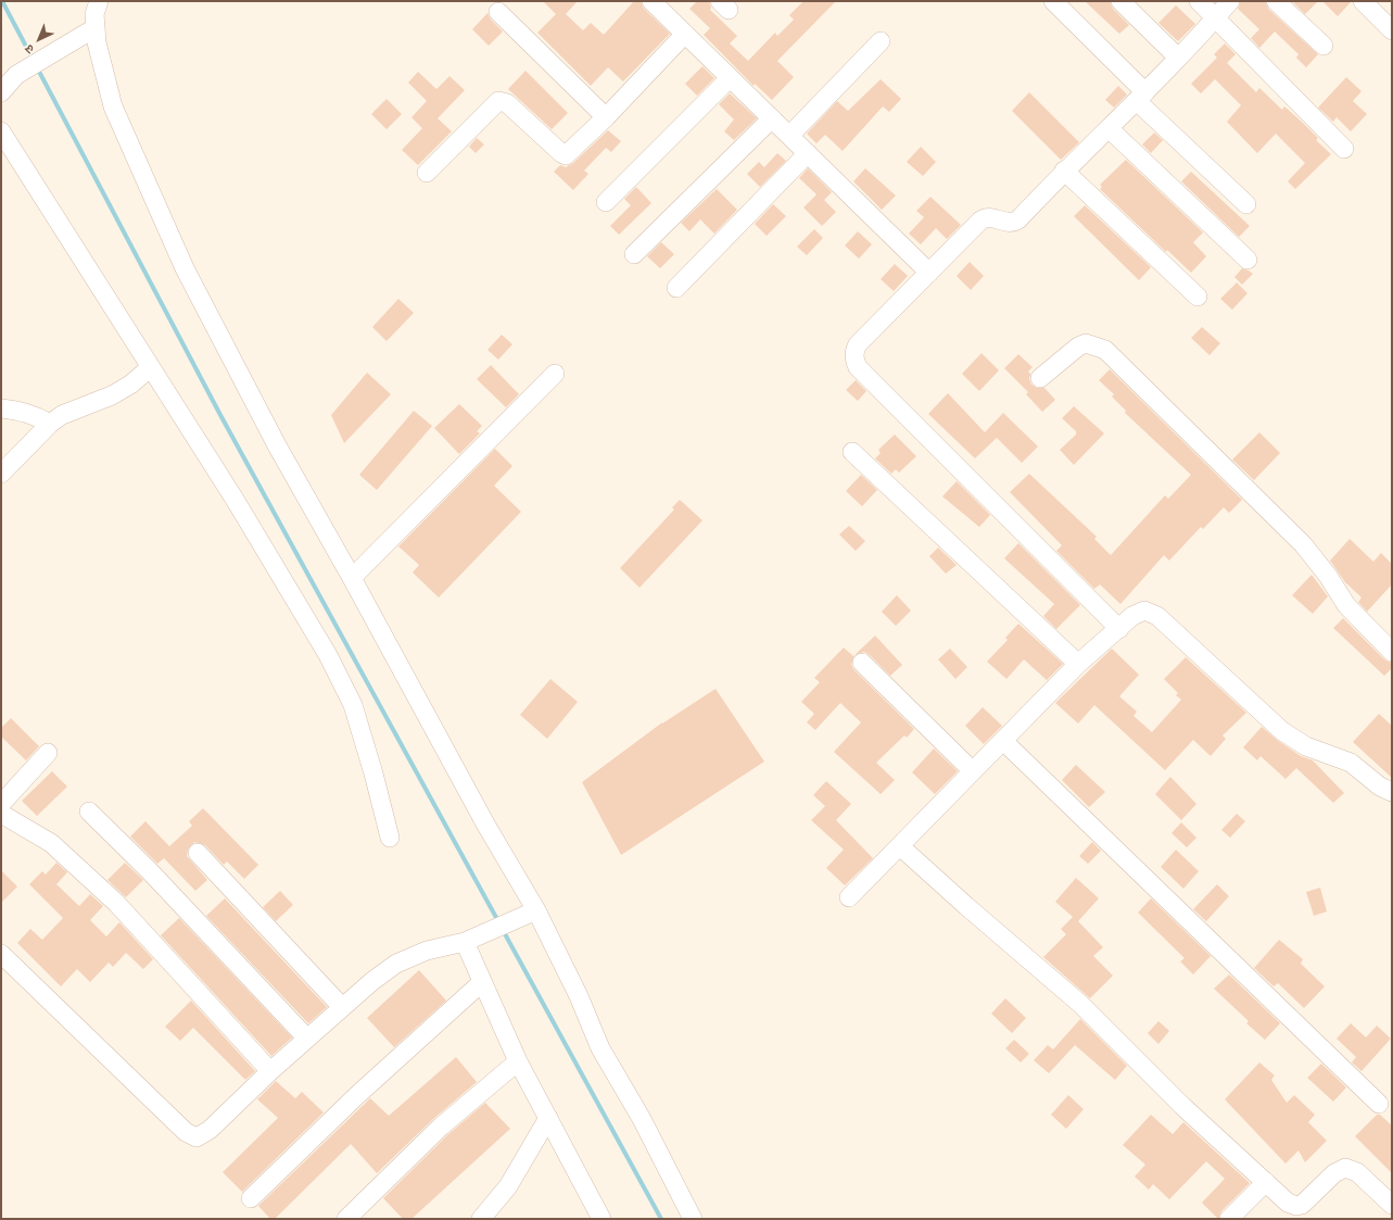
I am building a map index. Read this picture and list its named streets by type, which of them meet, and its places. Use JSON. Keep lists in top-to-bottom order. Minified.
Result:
{"north":"bottom left"}
